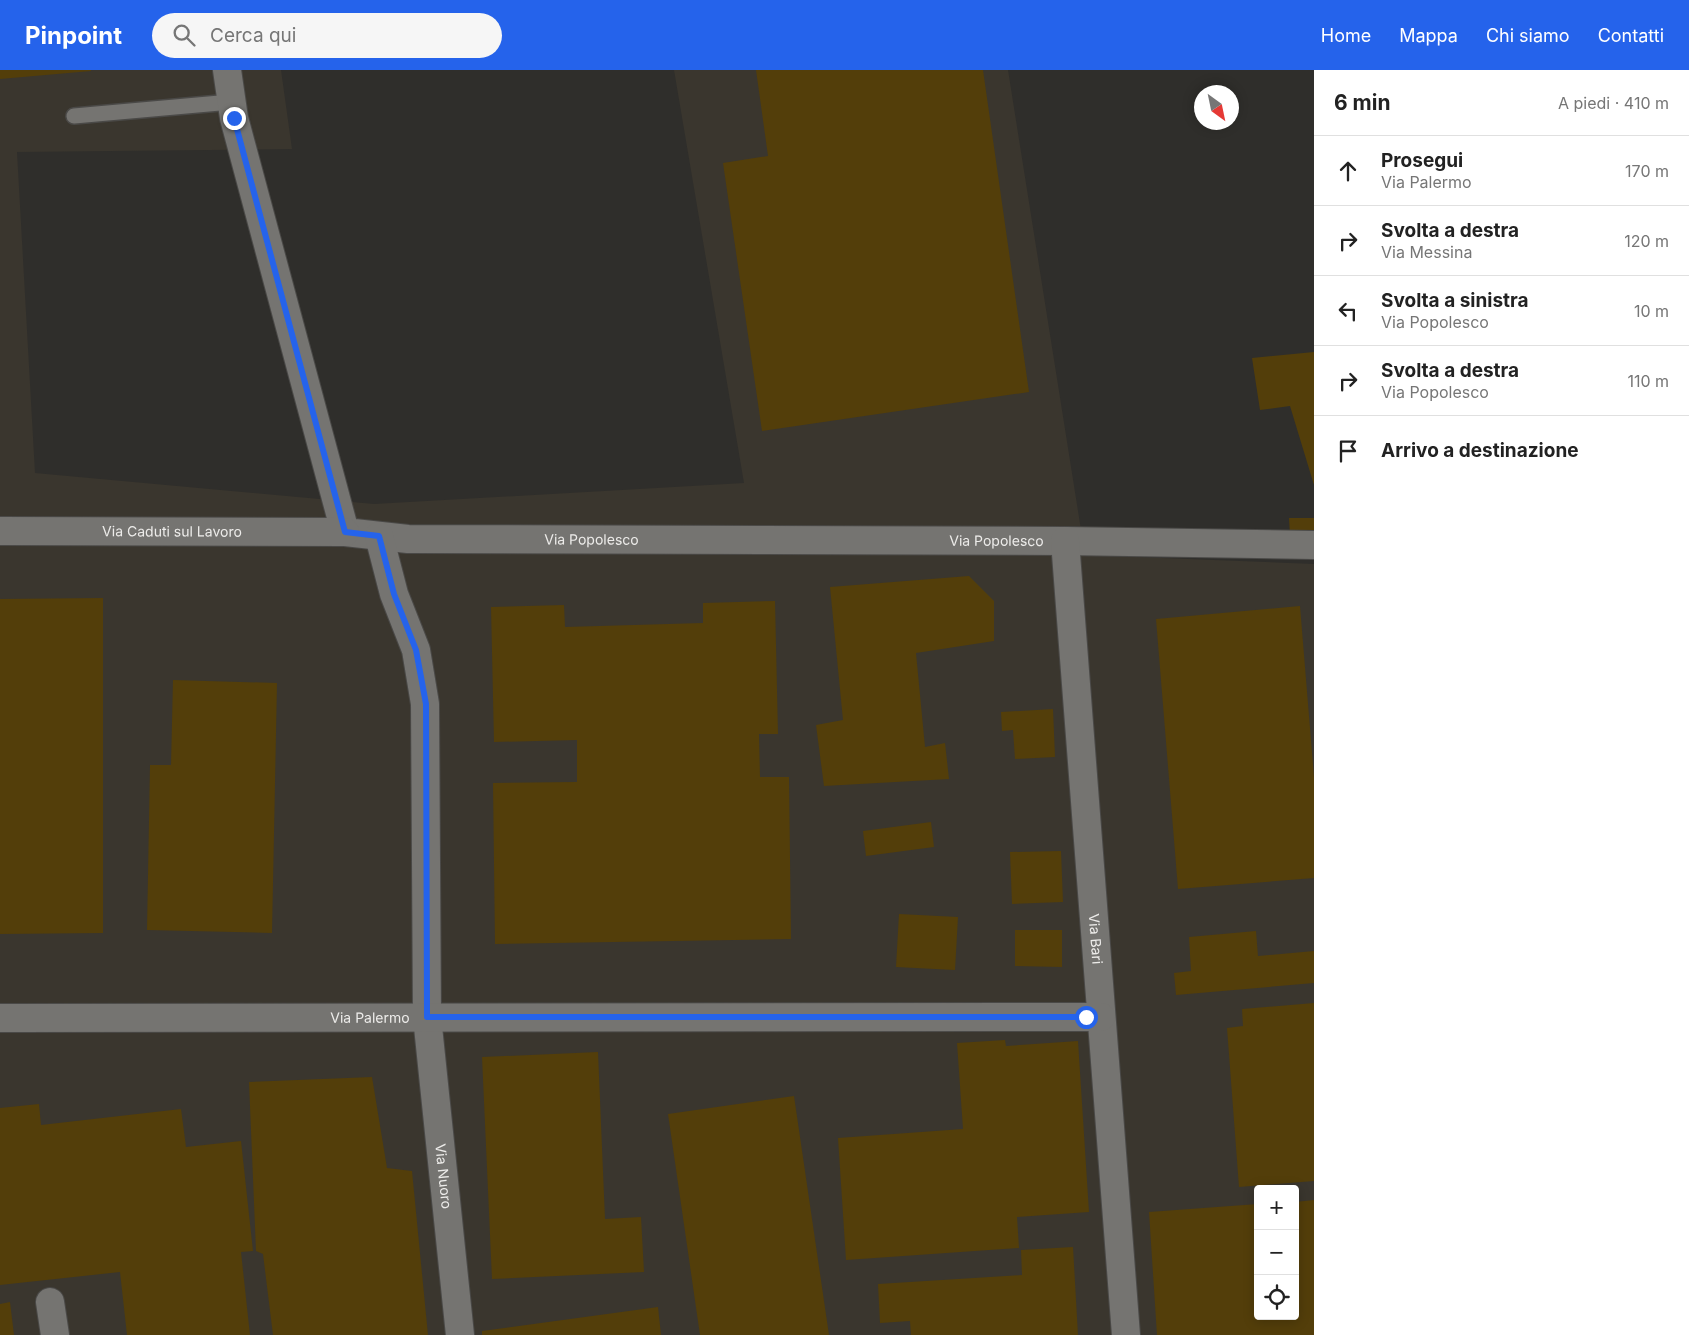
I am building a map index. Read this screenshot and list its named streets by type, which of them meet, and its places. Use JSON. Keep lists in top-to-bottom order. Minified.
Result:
{"streets":{"street":["Via Caduti sul Lavoro","Via Popolesco","Via Bari","Via Palermo","Via Nuoro"]},"crossings":[["Via Caduti sul Lavoro","Via Popolesco"],["Via Popolesco","Via Bari"],["Via Popolesco","Via Nuoro"],["Via Bari","Via Palermo"],["Via Palermo","Via Nuoro"]],"north":"bottom right","page":{"header":"Pinpoint","search":"Cerca qui","nav":["Home","Mappa","Chi siamo","Contatti"],"heading":["6 min","A piedi · 410 m"],"list":[["Prosegui","Via Palermo","170 m"],["Svolta a destra","Via Messina","120 m"],["Svolta a sinistra","Via Popolesco","10 m"],["Svolta a destra","Via Popolesco","110 m"],"Arrivo a destinazione"],"map_buttons":["+","−"]}}
